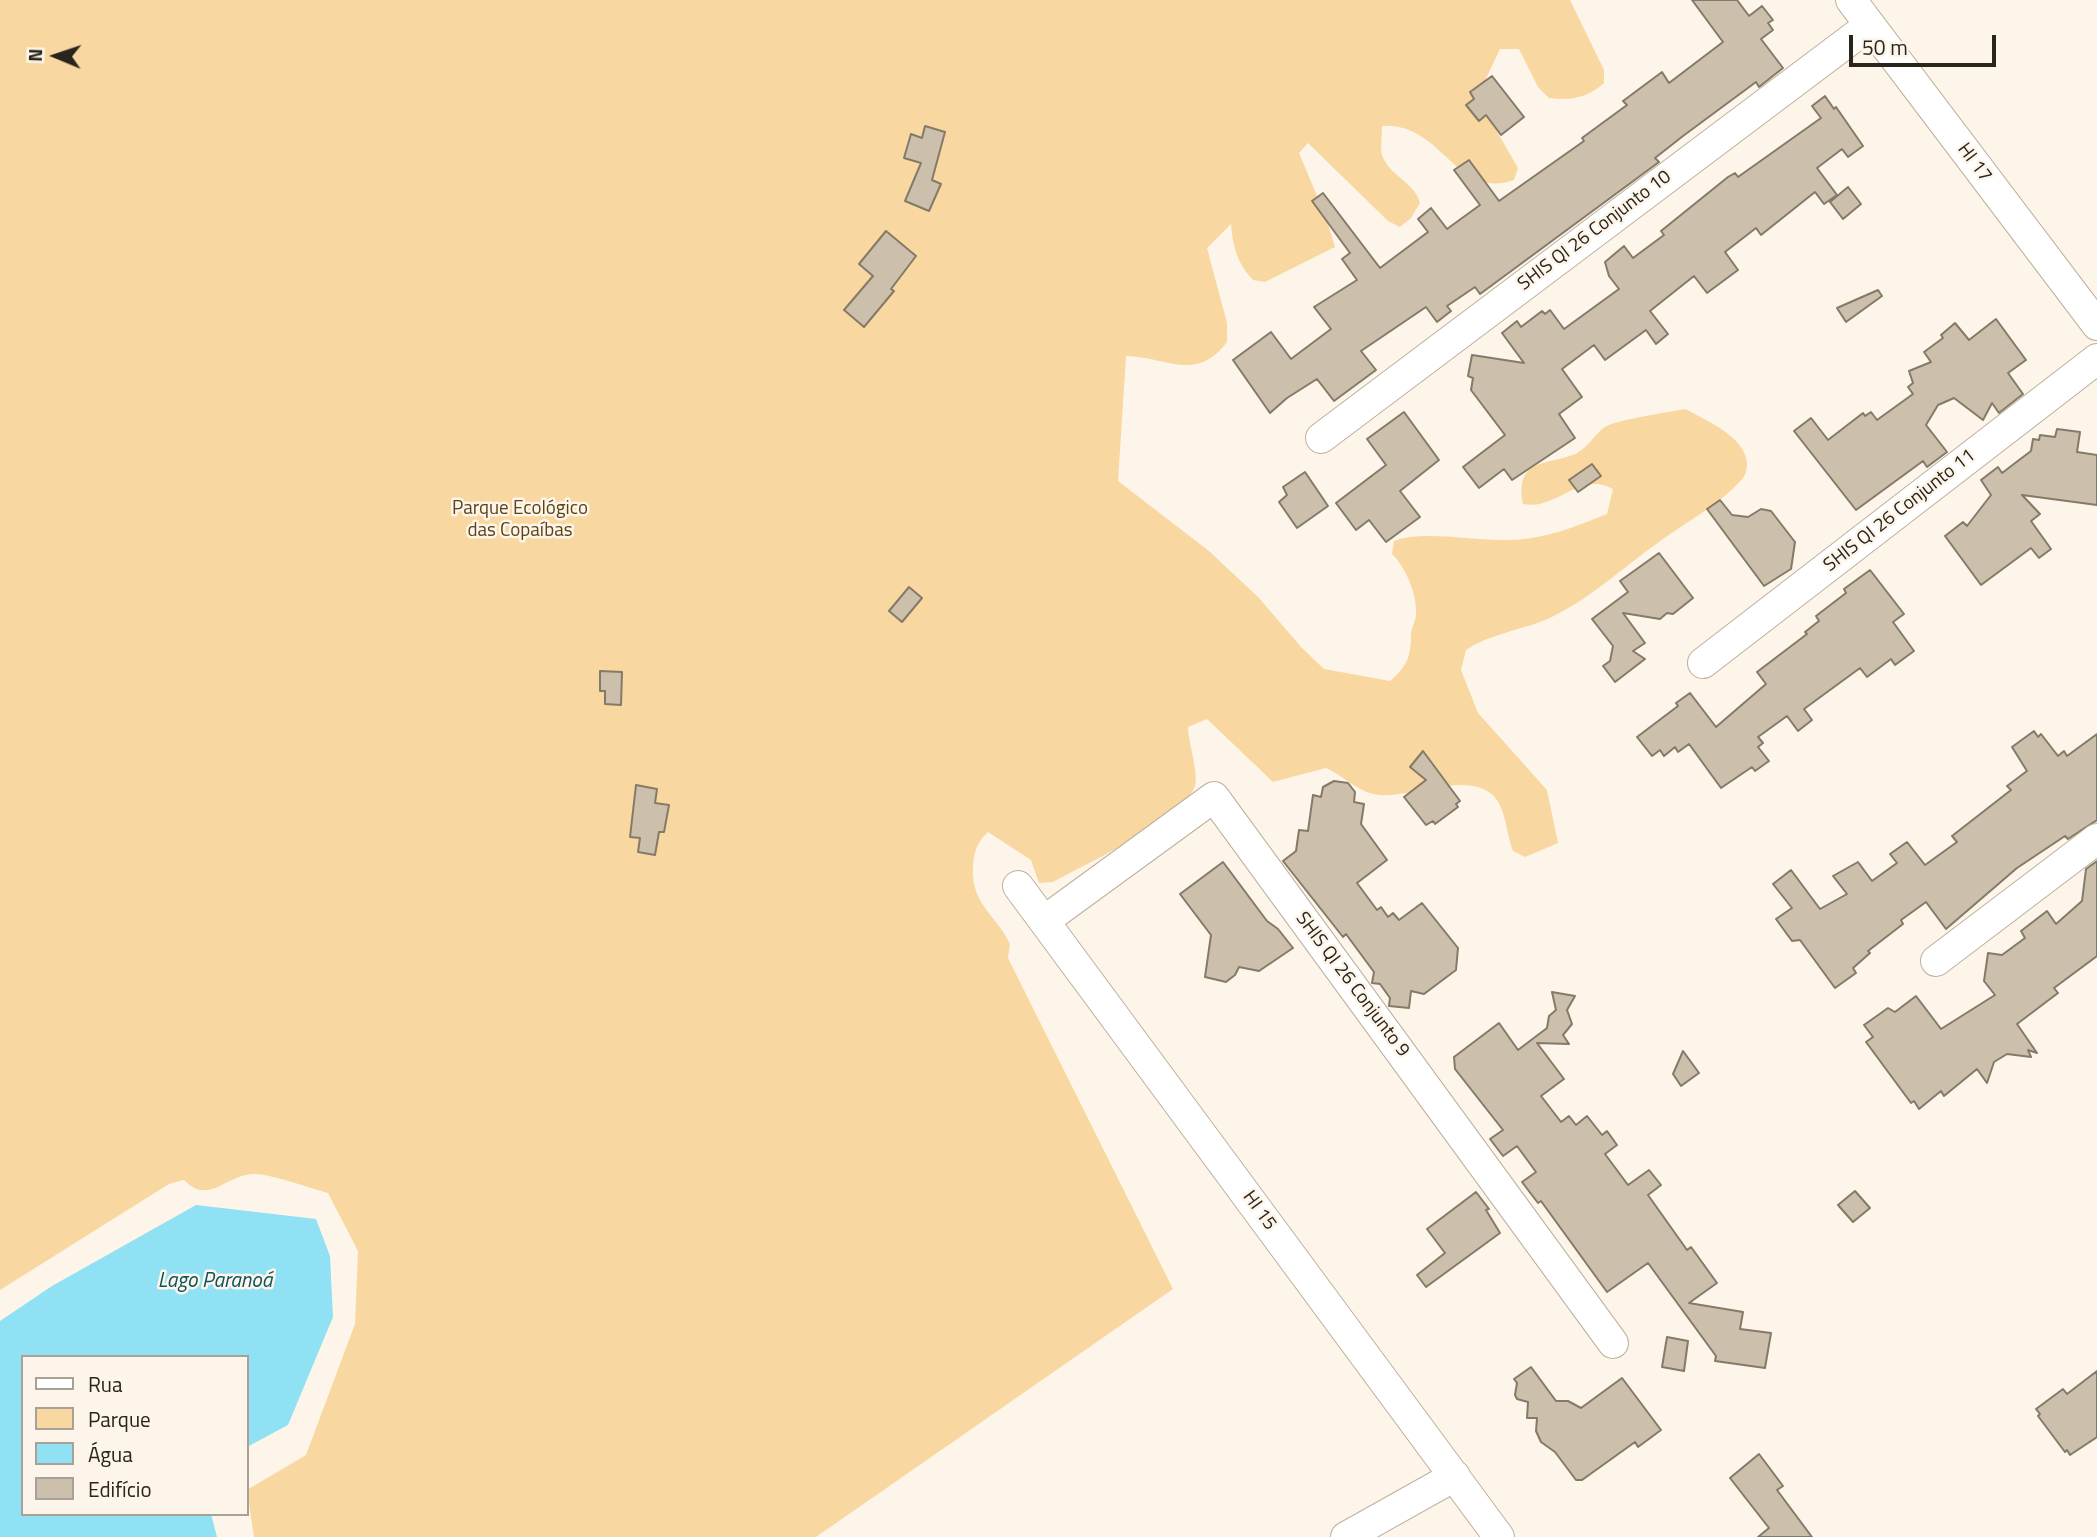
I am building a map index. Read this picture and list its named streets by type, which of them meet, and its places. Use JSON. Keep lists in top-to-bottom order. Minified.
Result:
{"streets":{"street":["HI 17","SHIS QI 26 Conjunto 10","SHIS QI 26 Conjunto 11","SHIS QI 26 Conjunto 9","HI 15"]},"crossings":[["HI 17","SHIS QI 26 Conjunto 10"],["SHIS QI 26 Conjunto 9","HI 15"]],"water":["Lago Paranoá"],"parks":["Parque Ecológico das Copaíbas"],"legend":["Rua","Parque","Água","Edifício"],"scale_bar":"50 m","north":"left"}
